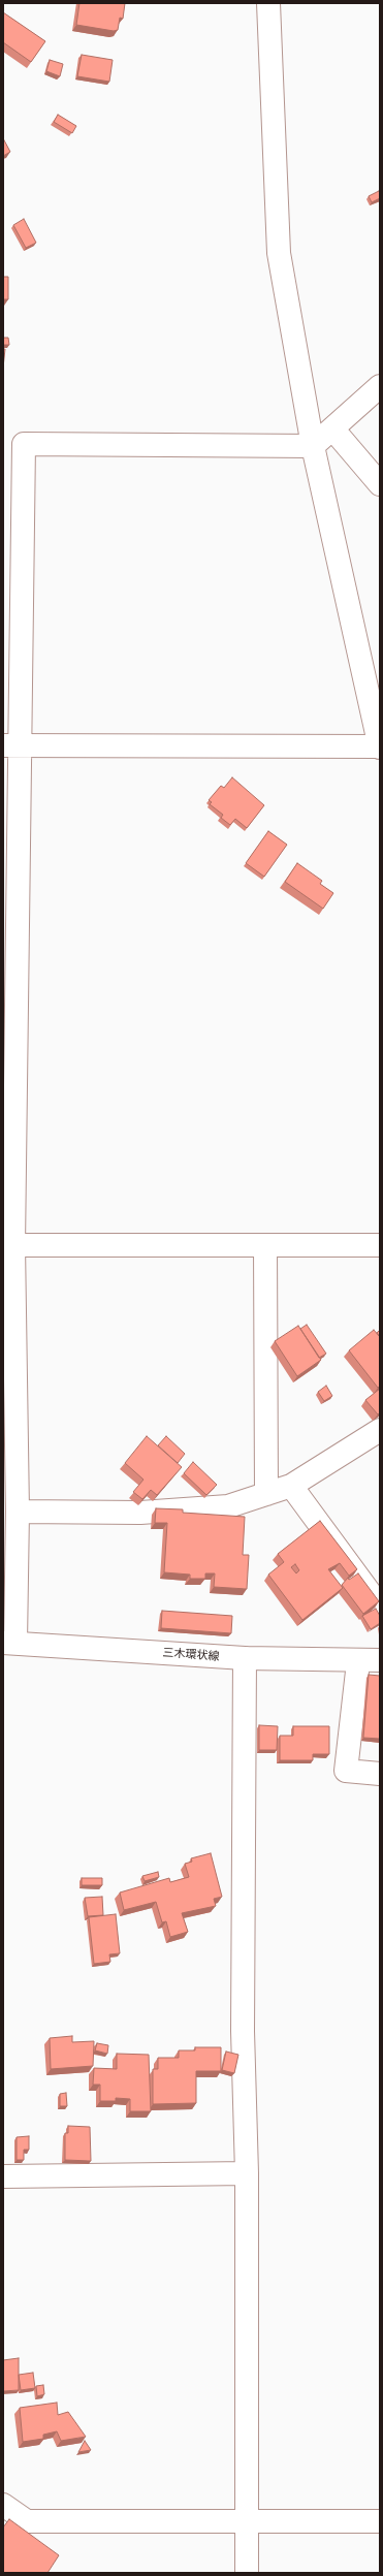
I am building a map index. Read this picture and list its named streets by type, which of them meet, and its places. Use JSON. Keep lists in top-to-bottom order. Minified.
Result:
{"streets":{"street":["三木環状線"]}}
